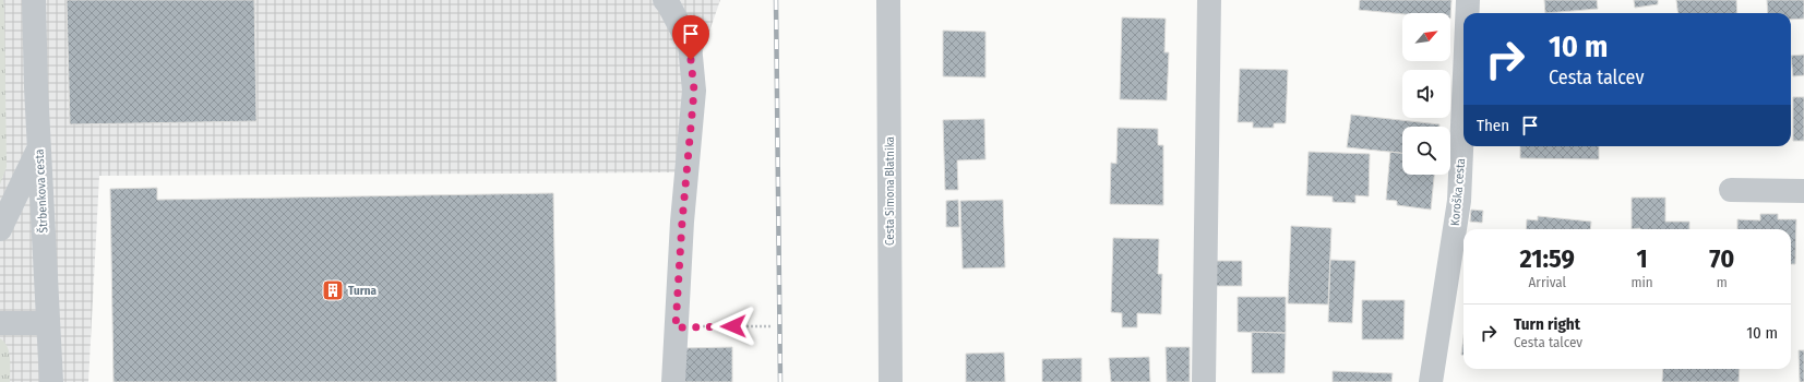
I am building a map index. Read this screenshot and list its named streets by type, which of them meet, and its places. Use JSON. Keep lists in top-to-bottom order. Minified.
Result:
{"streets":{"street":["Štrbenkova cesta","Cesta Simona Blatnika","Koroška cesta"]},"places":{"building":["Turna"]},"north":"top right","page":{"turn":["10 m","Cesta talcev"],"then":"Then","eta":["21:59","Arrival","1","min","70","m"],"list":[{"name":"Turn right","note":"Cesta talcev","value":"10 m"}]}}
